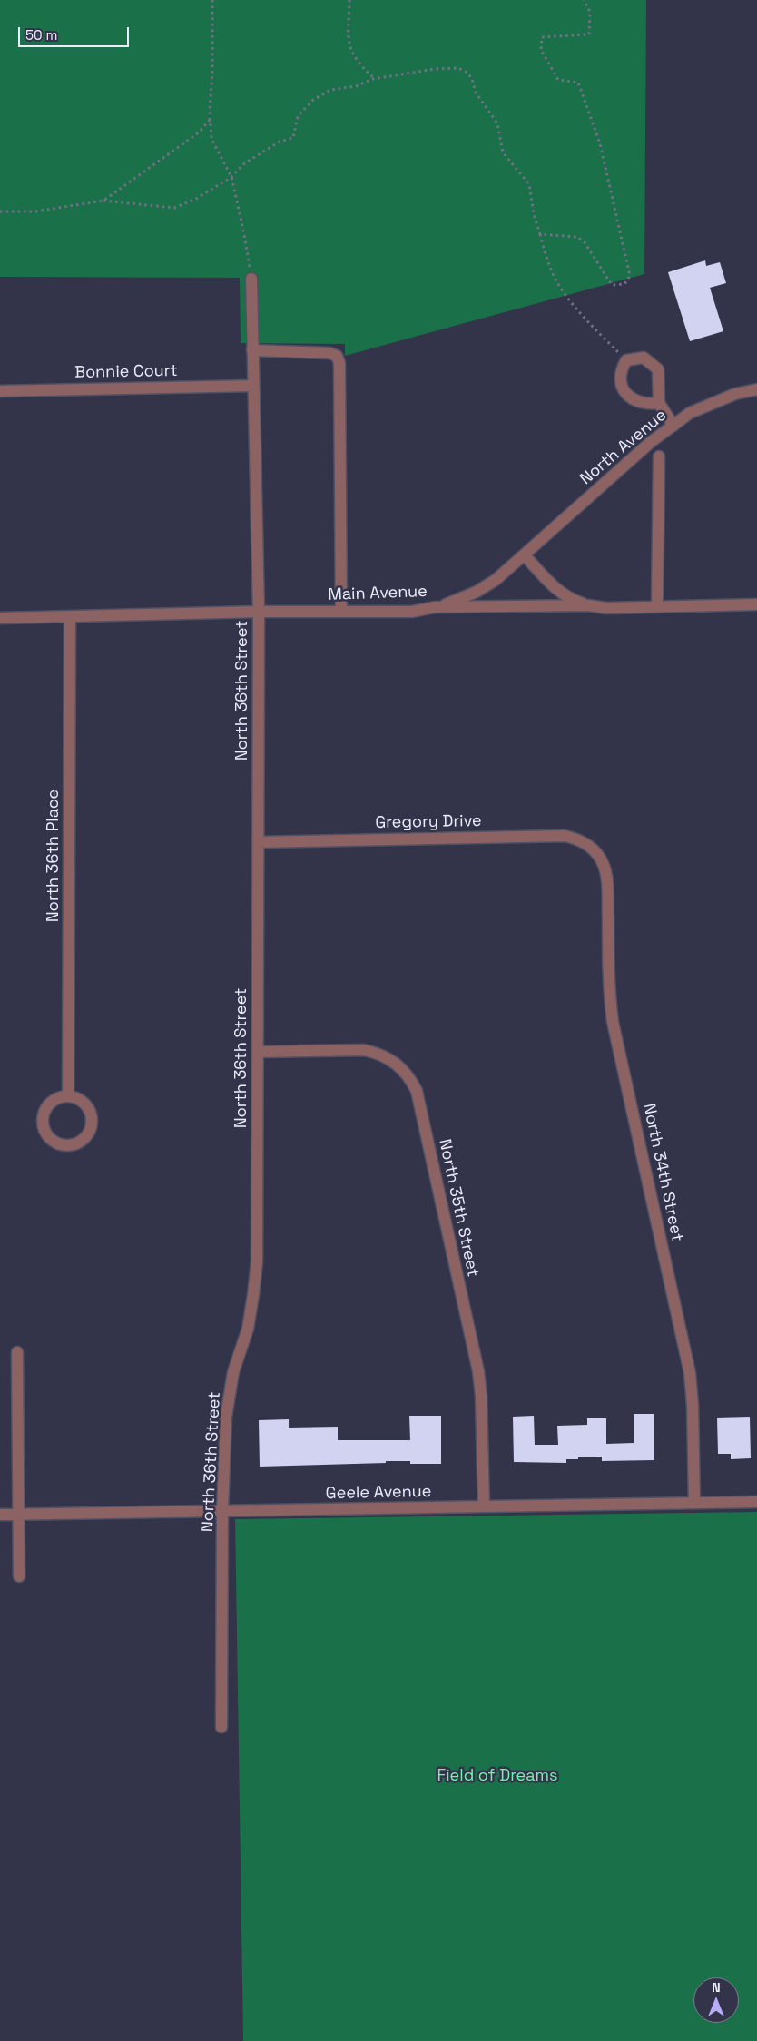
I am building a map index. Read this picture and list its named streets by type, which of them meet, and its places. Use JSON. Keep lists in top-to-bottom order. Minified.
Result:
{"streets":{"street":["Bonnie Court","North Avenue","Main Avenue","North 36th Street","Gregory Drive","North 36th Place","North 34th Street","North 35th Street","Geele Avenue"]},"crossings":[["Bonnie Court","North 36th Street"],["North Avenue","Main Avenue"],["Main Avenue","North 36th Street"],["Main Avenue","North 36th Place"],["North 36th Street","Gregory Drive"],["North 36th Street","North 35th Street"],["North 36th Street","Geele Avenue"],["Gregory Drive","North 34th Street"],["North 34th Street","Geele Avenue"],["North 35th Street","Geele Avenue"]],"parks":["Field of Dreams"],"scale_bar":"50 m","north":"top"}
